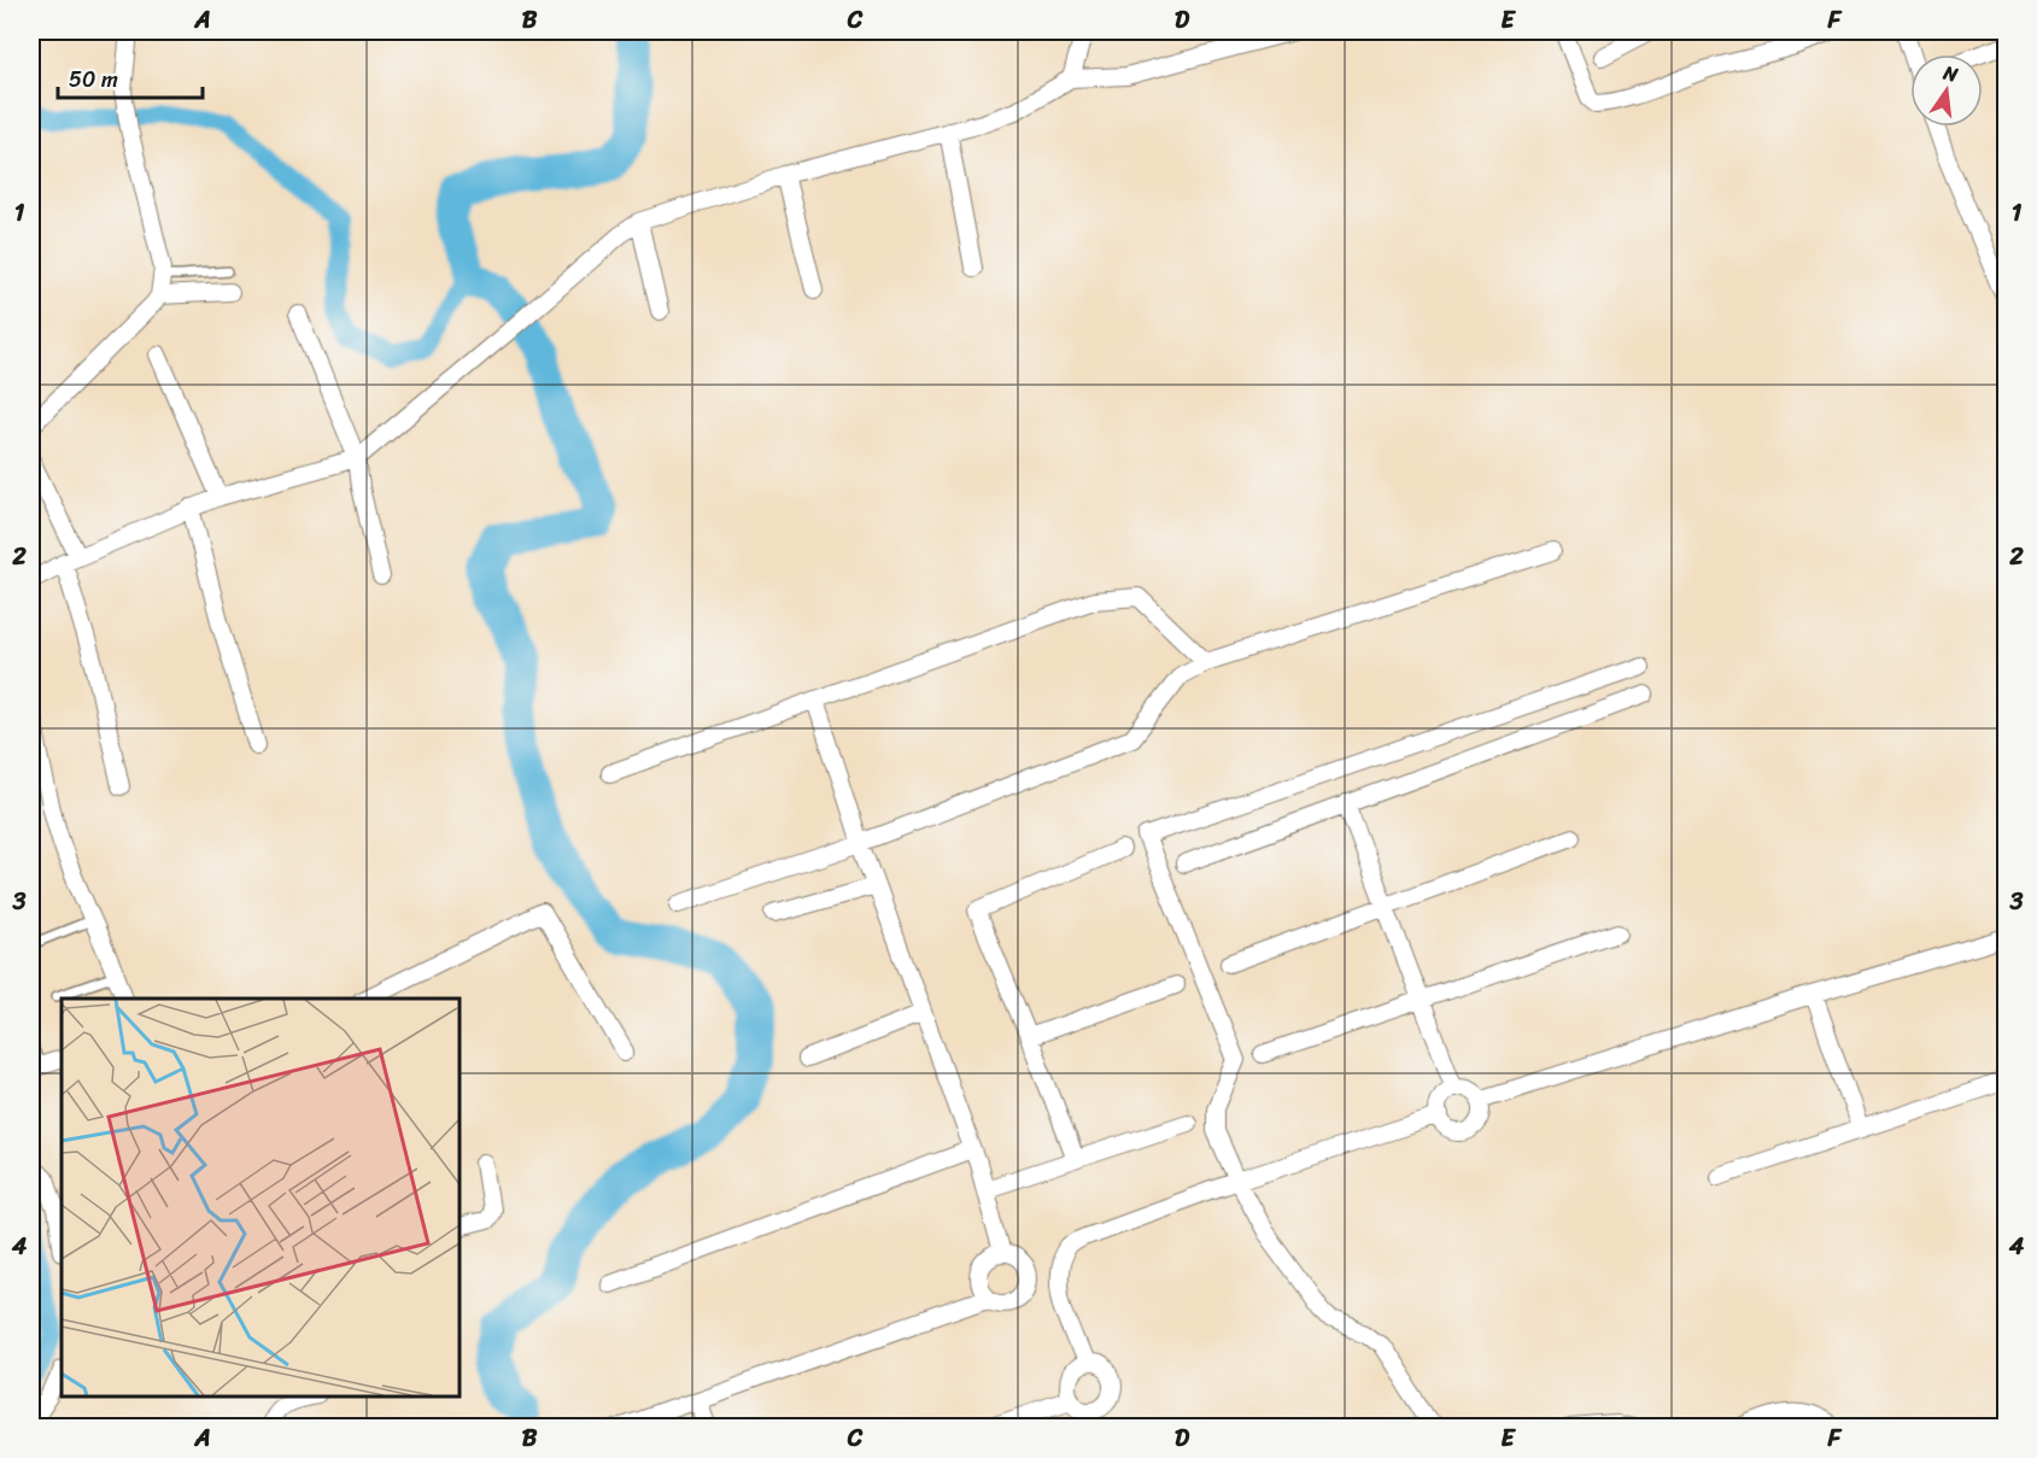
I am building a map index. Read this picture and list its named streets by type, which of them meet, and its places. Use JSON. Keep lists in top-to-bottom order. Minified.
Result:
{"scale_bar":"50 m","north":"top","grid":{"columns":["A","B","C","D","E","F"],"rows":["1","2","3","4"]}}
